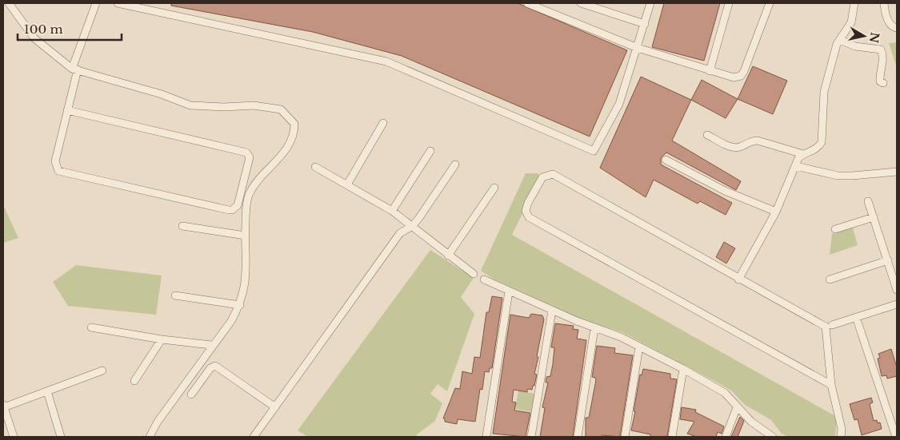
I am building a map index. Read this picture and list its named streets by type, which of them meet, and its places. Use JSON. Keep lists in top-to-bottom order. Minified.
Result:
{"scale_bar":"100 m","north":"right"}
